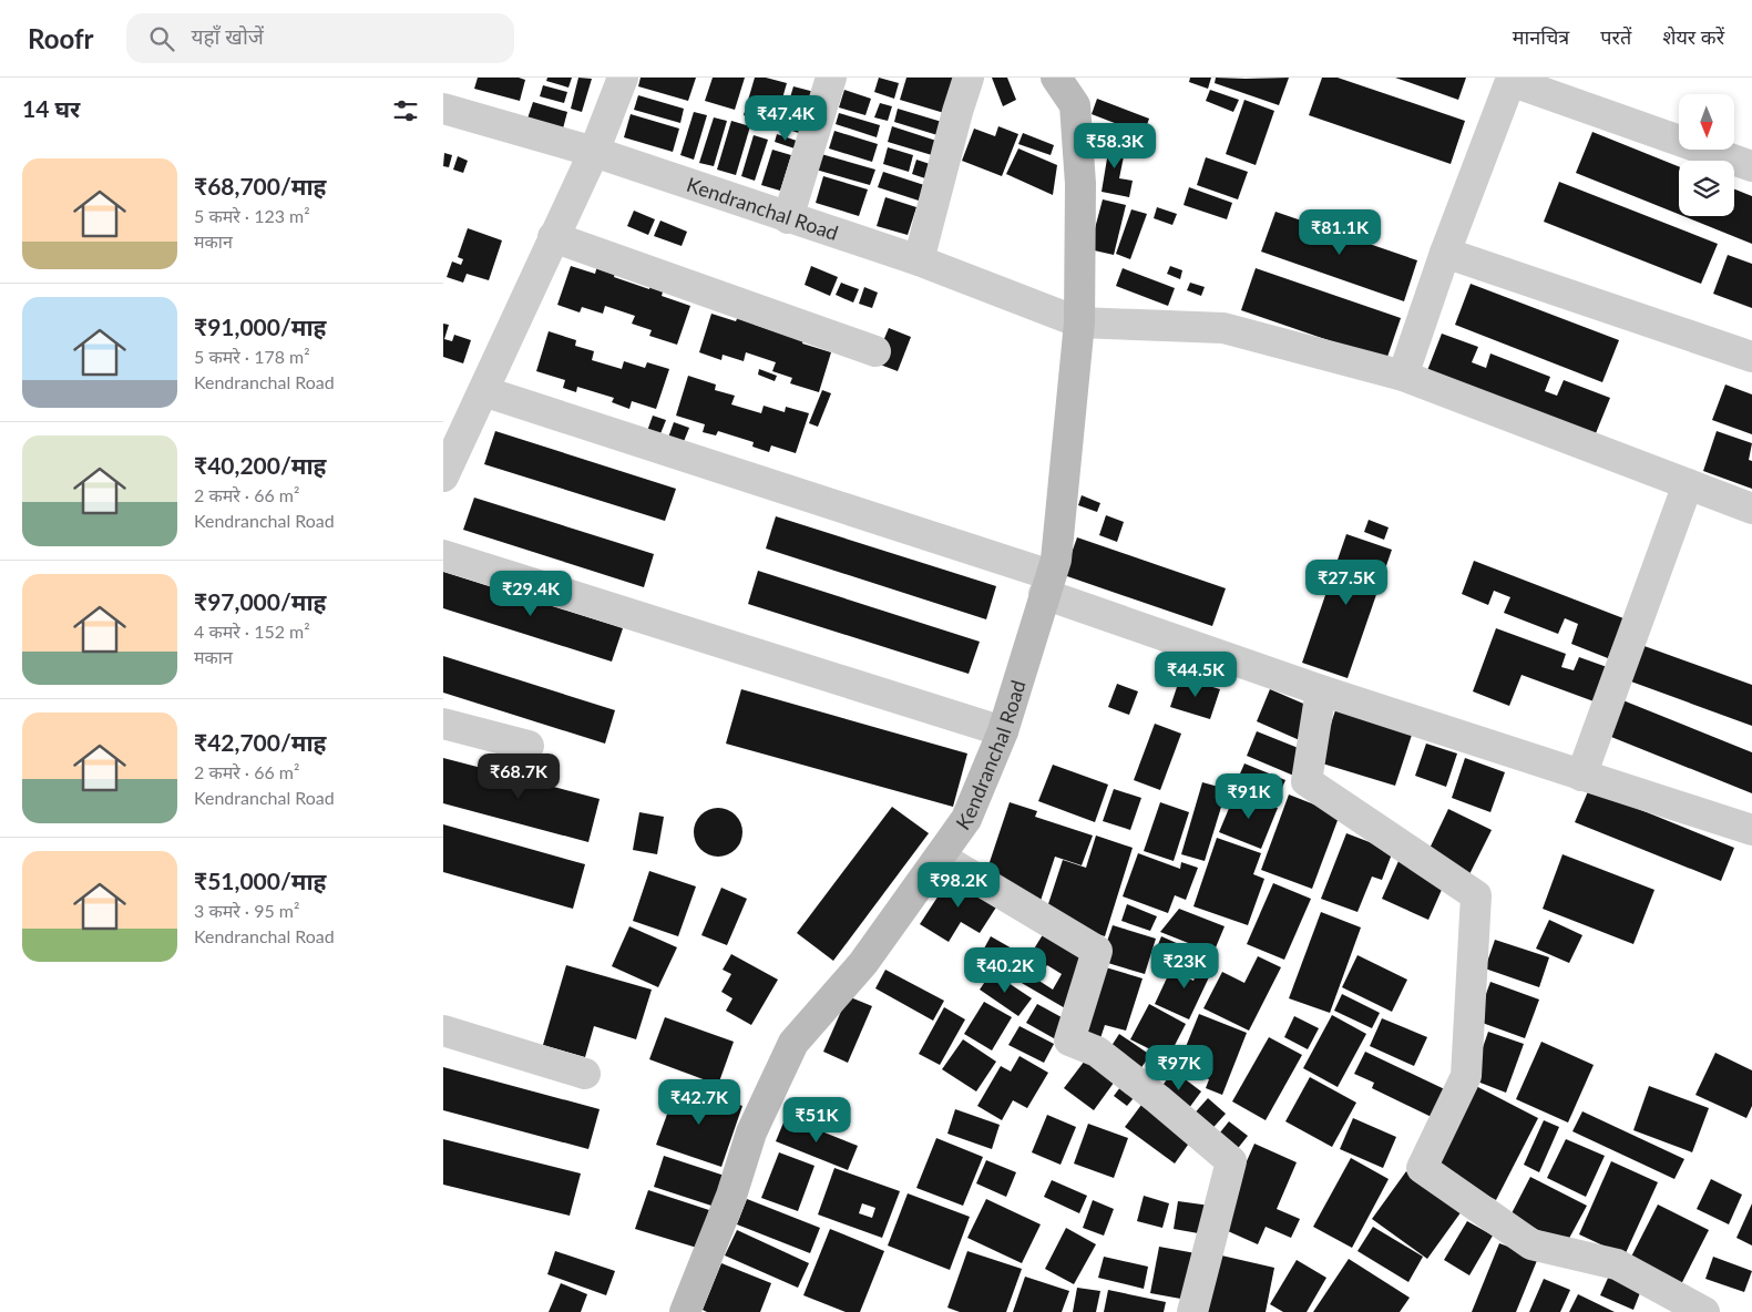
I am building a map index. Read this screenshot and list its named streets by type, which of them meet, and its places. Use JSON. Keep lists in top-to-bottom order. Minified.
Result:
{"streets":{"street":["Kendranchal Road"]},"north":"bottom","page":{"header":"Roofr","search":"यहाँ खोजें","nav":["मानचित्र","परतें","शेयर करें"],"heading":"14 घर","price":["₹47.4K","₹58.3K","₹81.1K","₹27.5K","₹29.4K","₹44.5K","₹68.7K","₹91K","₹98.2K","₹23K","₹40.2K","₹97K","₹42.7K","₹51K"],"list":[{"name":"₹68,700/माह","note":"5 कमरे · 123 m² · मकान"},{"name":"₹91,000/माह","note":"5 कमरे · 178 m² · Kendranchal Road"},{"name":"₹40,200/माह","note":"2 कमरे · 66 m² · Kendranchal Road"},{"name":"₹97,000/माह","note":"4 कमरे · 152 m² · मकान"},{"name":"₹42,700/माह","note":"2 कमरे · 66 m² · Kendranchal Road"},{"name":"₹51,000/माह","note":"3 कमरे · 95 m² · Kendranchal Road"}]}}
